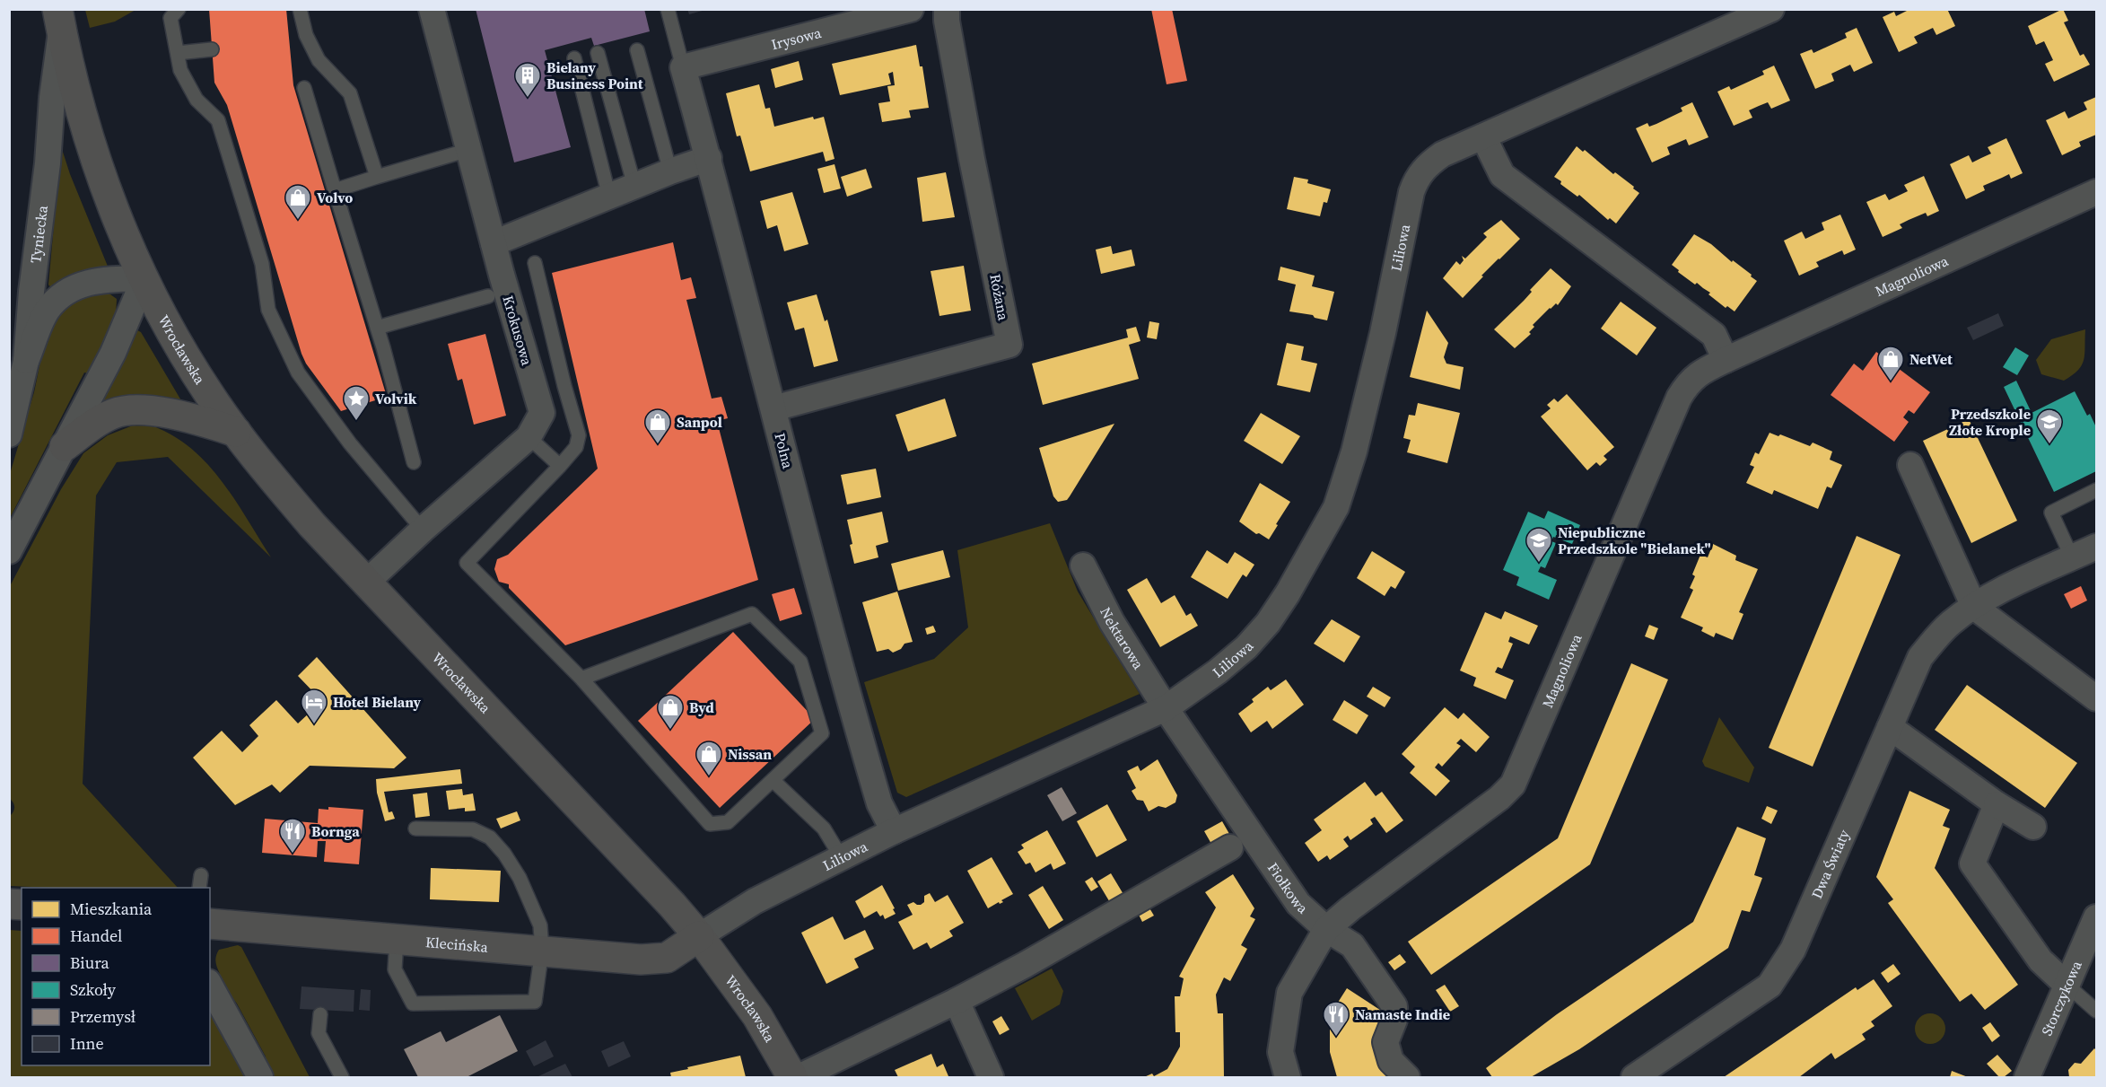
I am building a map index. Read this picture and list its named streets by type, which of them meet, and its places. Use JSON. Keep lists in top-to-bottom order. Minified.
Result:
{"streets":{"main road":["Wrocławska","Klecińska"],"street":["Irysowa","Tyniecka","Liliowa","Magnoliowa","Różana","Krokusowa","Polna","Nektarowa","Dwa Światy","Fiołkowa","Storczykowa"]},"crossings":[["Irysowa","Polna"],["Tyniecka","Wrocławska"],["Liliowa","Wrocławska"],["Liliowa","Polna"],["Liliowa","Nektarowa"],["Liliowa","Fiołkowa"],["Liliowa","Klecińska"],["Magnoliowa","Fiołkowa"],["Różana","Polna"],["Krokusowa","Wrocławska"],["Wrocławska","Klecińska"],["Nektarowa","Fiołkowa"]],"places":{"building":["Bielany Business Point"],"shop":["Volvo","NetVet","Sanpol","Byd","Nissan"],"place":["Volvik"],"school or university":["Przedszkole Złote Krople","Niepubliczne Przedszkole \"Bielanek\""],"hotel":["Hotel Bielany"],"restaurant":["Bornga","Namaste Indie"]},"legend":["Mieszkania","Handel","Biura","Szkoły","Przemysł","Inne"]}
